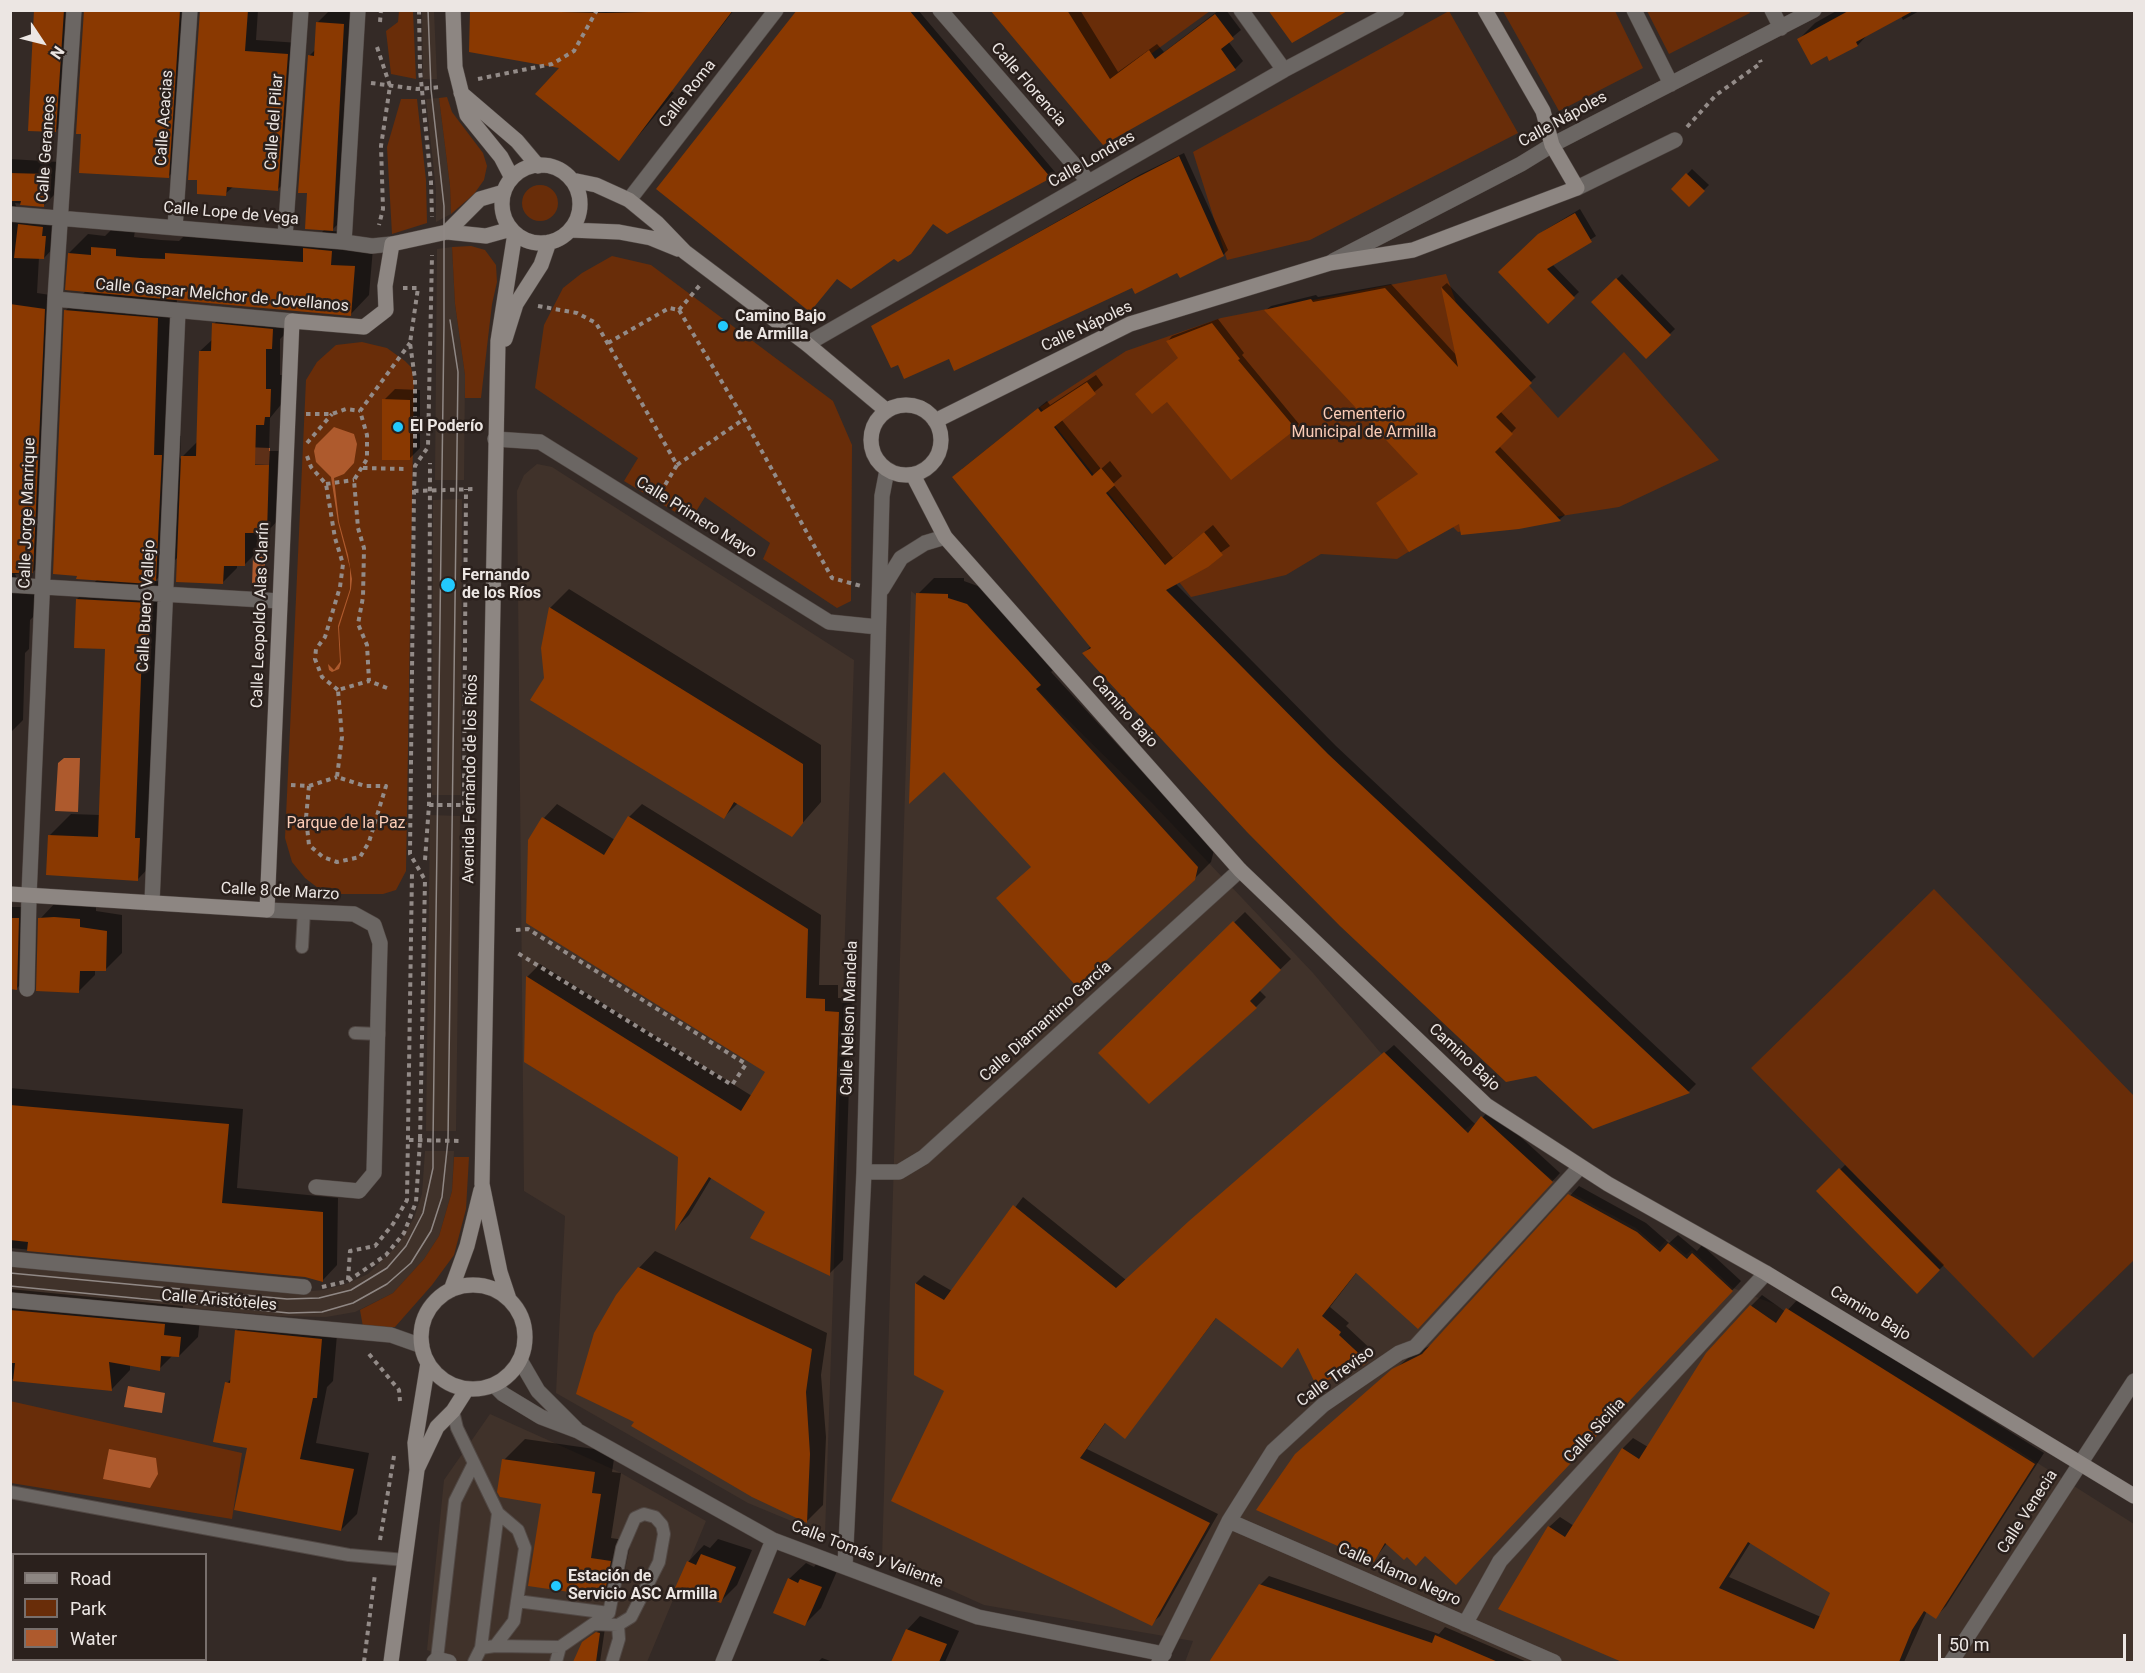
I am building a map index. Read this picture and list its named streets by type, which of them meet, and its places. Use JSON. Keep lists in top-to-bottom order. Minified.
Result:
{"streets":{"street":["Calle Florencia","Calle Roma","Calle Acacias","Calle Nápoles","Calle del Pilar","Calle Geraneos","Calle Londres","Calle Lope de Vega","Calle Gaspar Melchor de Jovellanos","Calle Jorge Manrique","Calle Primero Mayo","Calle Buero Vallejo","Calle Leopoldo Alas Clarín","Camino Bajo","Avenida Fernando de los Ríos","Calle 8 de Marzo","Calle Nelson Mandela","Calle Diamantino García","Calle Aristóteles","Calle Treviso","Calle Sicilia","Calle Venecia","Calle Tomás y Valiente","Calle Álamo Negro"]},"crossings":[["Calle Florencia","Calle Londres"],["Calle Acacias","Calle Lope de Vega"],["Calle Nápoles","Camino Bajo"],["Calle Nápoles","Calle Nelson Mandela"],["Calle del Pilar","Calle Lope de Vega"],["Calle Geraneos","Calle Lope de Vega"],["Calle Geraneos","Calle Jorge Manrique"],["Calle Lope de Vega","Calle Gaspar Melchor de Jovellanos"],["Calle Lope de Vega","Calle Jorge Manrique"],["Calle Lope de Vega","Avenida Fernando de los Ríos"],["Calle Gaspar Melchor de Jovellanos","Calle Jorge Manrique"],["Calle Gaspar Melchor de Jovellanos","Calle Buero Vallejo"],["Calle Gaspar Melchor de Jovellanos","Calle Leopoldo Alas Clarín"],["Calle Jorge Manrique","Calle 8 de Marzo"],["Calle Primero Mayo","Avenida Fernando de los Ríos"],["Calle Primero Mayo","Calle Nelson Mandela"],["Calle Buero Vallejo","Calle 8 de Marzo"],["Calle Leopoldo Alas Clarín","Calle 8 de Marzo"],["Camino Bajo","Calle Nelson Mandela"],["Camino Bajo","Calle Diamantino García"],["Camino Bajo","Calle Treviso"],["Camino Bajo","Calle Sicilia"],["Camino Bajo","Calle Venecia"],["Avenida Fernando de los Ríos","Calle Aristóteles"],["Avenida Fernando de los Ríos","Calle Tomás y Valiente"],["Calle Nelson Mandela","Calle Diamantino García"],["Calle Nelson Mandela","Calle Tomás y Valiente"],["Calle Aristóteles","Calle Tomás y Valiente"],["Calle Treviso","Calle Tomás y Valiente"],["Calle Treviso","Calle Álamo Negro"],["Calle Sicilia","Calle Álamo Negro"]],"parks":["Cementerio Municipal de Armilla","Parque de la Paz"],"places":["Camino Bajo de Armilla","El Poderío","Fernando de los Ríos","Estación de Servicio ASC Armilla"],"legend":["Road","Park","Water"],"scale_bar":"50 m","north":"bottom right"}
